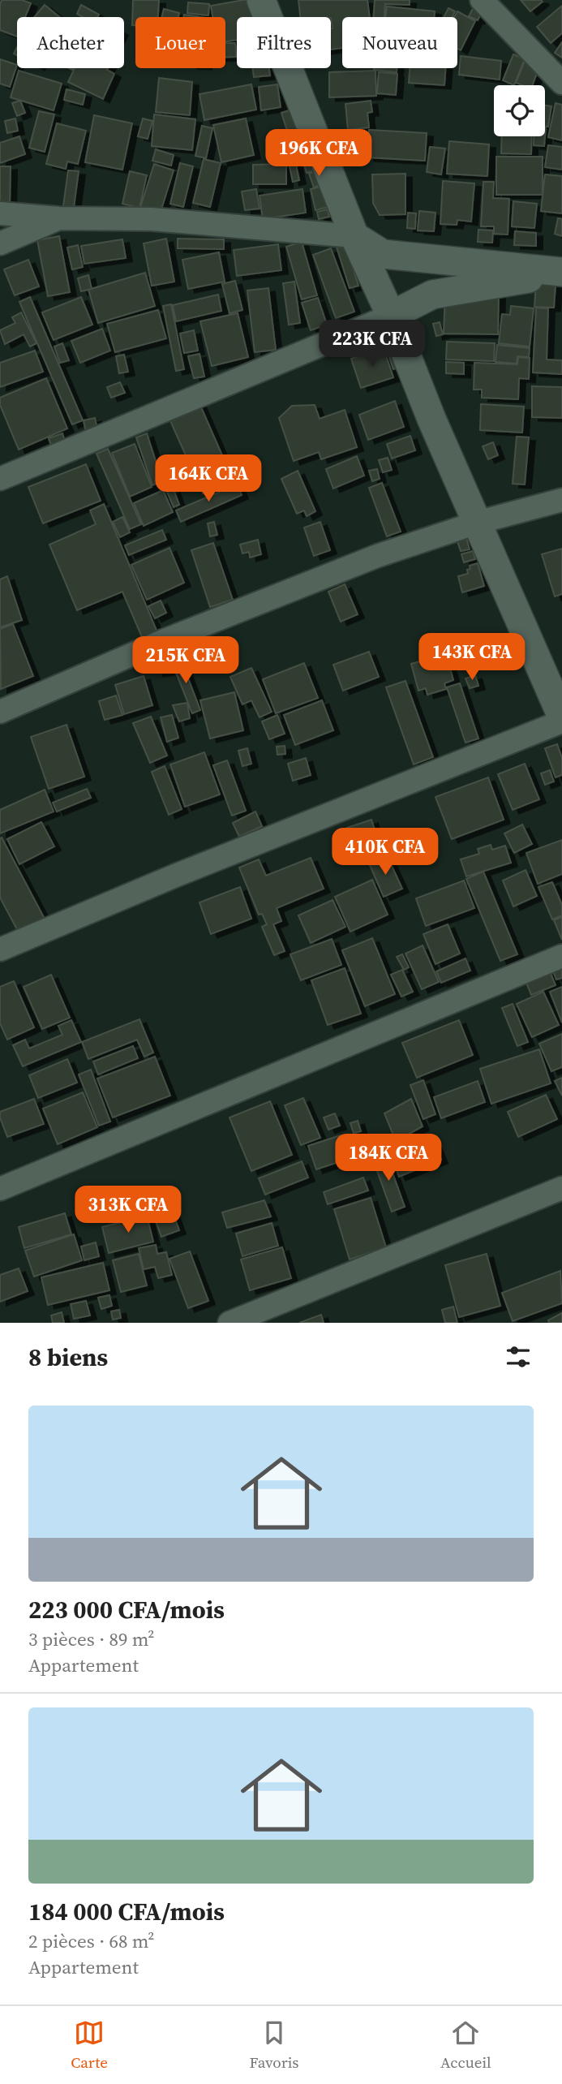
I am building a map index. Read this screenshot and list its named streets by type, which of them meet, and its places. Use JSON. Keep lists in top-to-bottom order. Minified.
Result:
{"page":{"chip":["Acheter","Louer","Filtres","Nouveau"],"price":["196K CFA","223K CFA","164K CFA","143K CFA","215K CFA","410K CFA","184K CFA","313K CFA"],"heading":"8 biens","list":[{"name":"223 000 CFA/mois","note":"3 pièces · 89 m² · Appartement"},{"name":"184 000 CFA/mois","note":"2 pièces · 68 m² · Appartement"}],"tabs":["Carte","Favoris","Accueil"]}}
